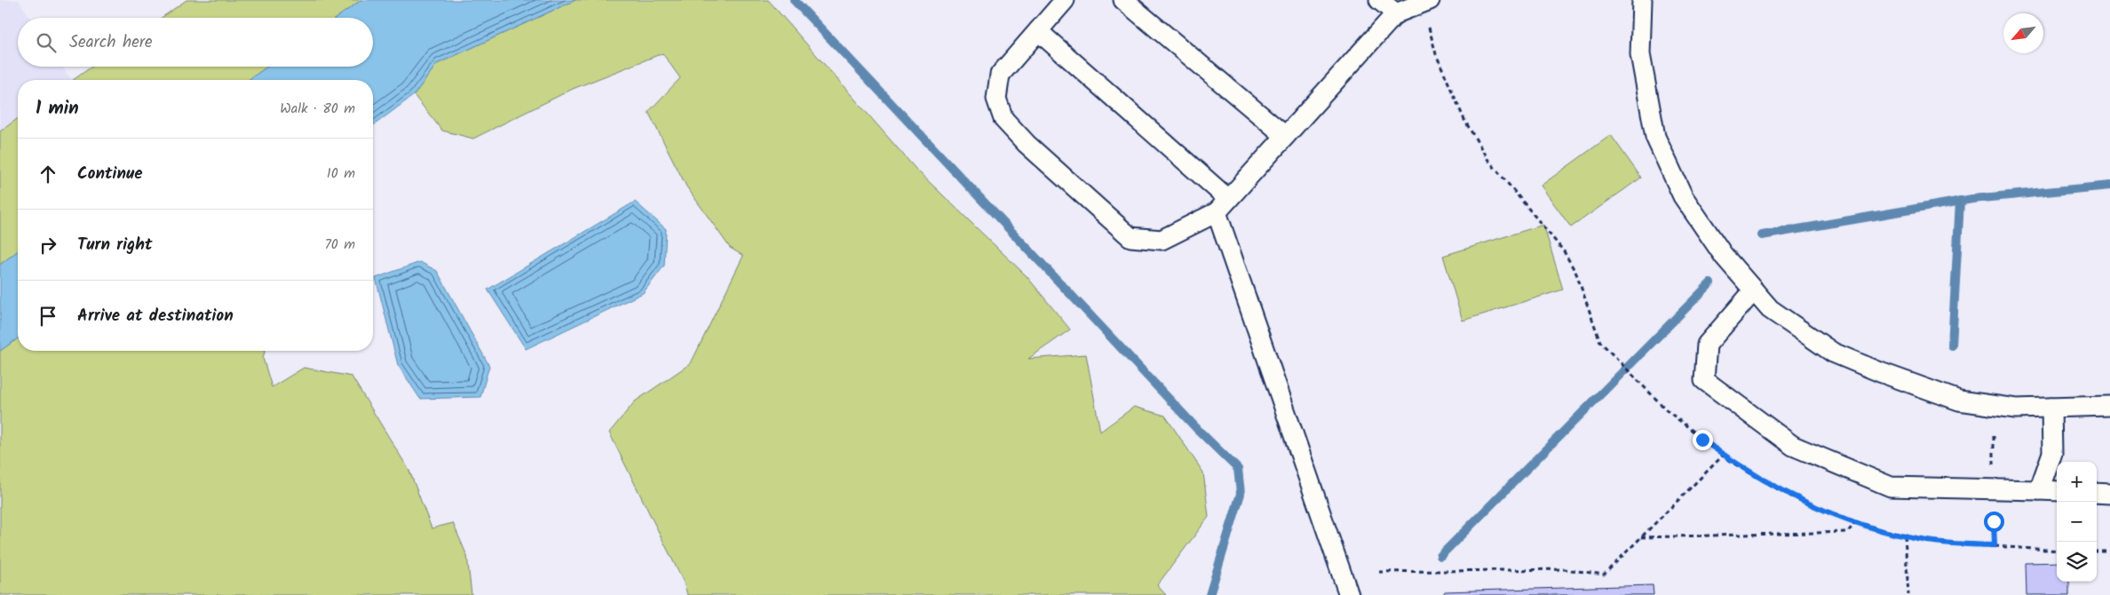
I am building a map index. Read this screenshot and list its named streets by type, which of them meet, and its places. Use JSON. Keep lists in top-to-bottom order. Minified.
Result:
{"north":"bottom left","page":{"search":"Search here","heading":["1 min","Walk · 80 m"],"list":[["Continue","10 m"],["Turn right","70 m"],"Arrive at destination"],"map_buttons":["+","−"]}}
